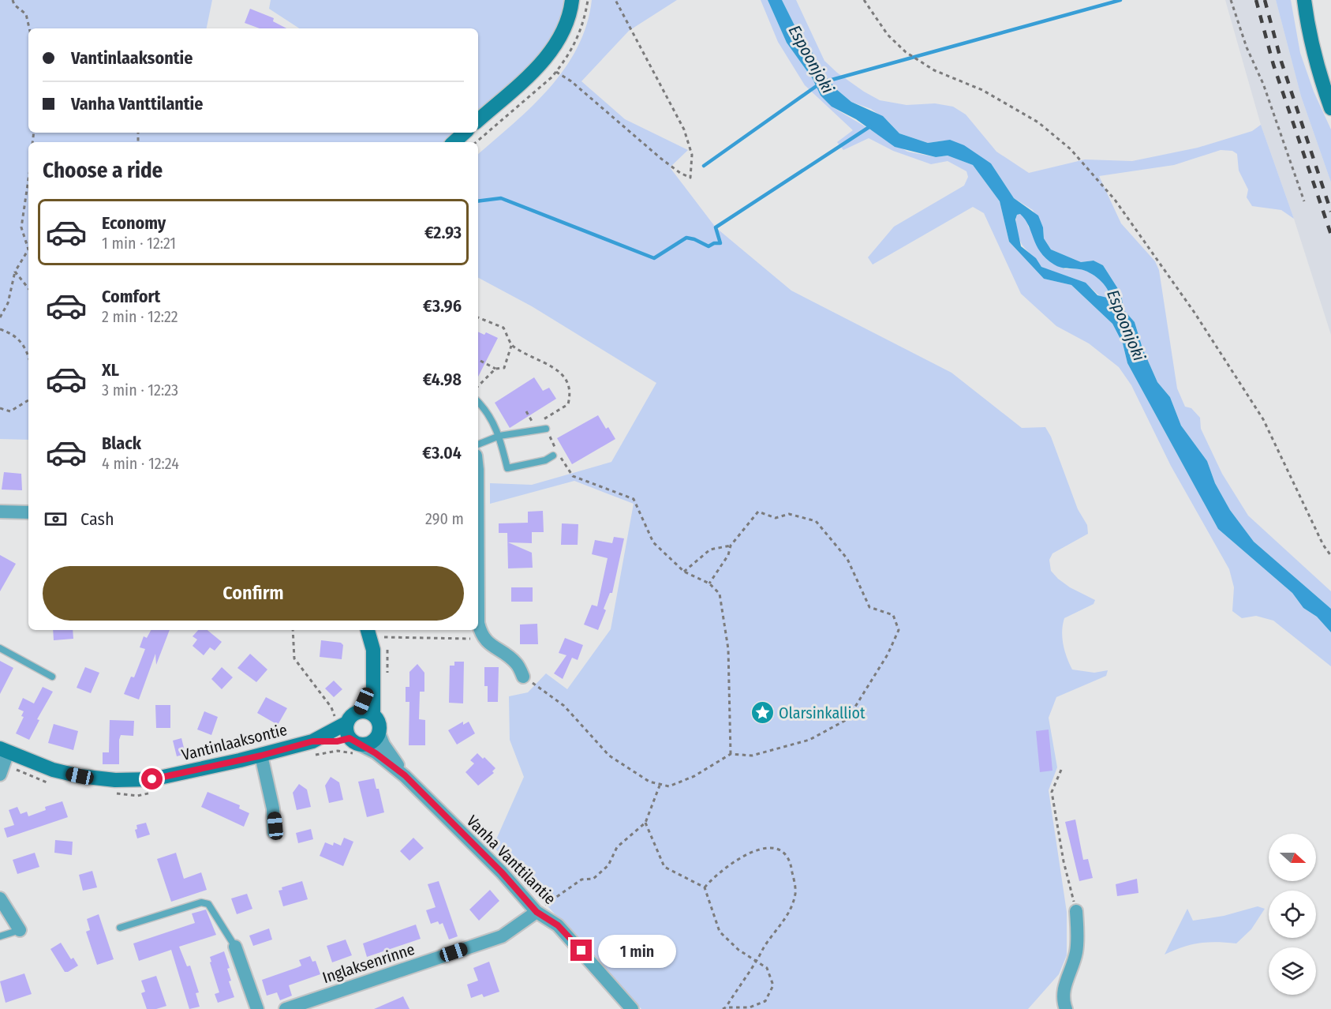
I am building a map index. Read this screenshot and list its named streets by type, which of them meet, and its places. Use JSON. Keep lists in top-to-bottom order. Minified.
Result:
{"streets":{"street":["Vantinlaaksontie","Vanha Vanttilantie","Inglaksenrinne"]},"crossings":[["Vantinlaaksontie","Vanha Vanttilantie"],["Vanha Vanttilantie","Inglaksenrinne"]],"water":["Espoonjoki"],"places":{"place":["Olarsinkalliot"]},"north":"right","page":{"banner":["Vantinlaaksontie","Vanha Vanttilantie"],"heading":"Choose a ride","list":[{"name":"Economy","note":"1 min · 12:21","value":"€2.93"},{"name":"Comfort","note":"2 min · 12:22","value":"€3.96"},{"name":"XL","note":"3 min · 12:23","value":"€4.98"},{"name":"Black","note":"4 min · 12:24","value":"€3.04"}],"pay":["Cash","290 m"],"buttons":"Confirm","bubble":"1 min"}}
